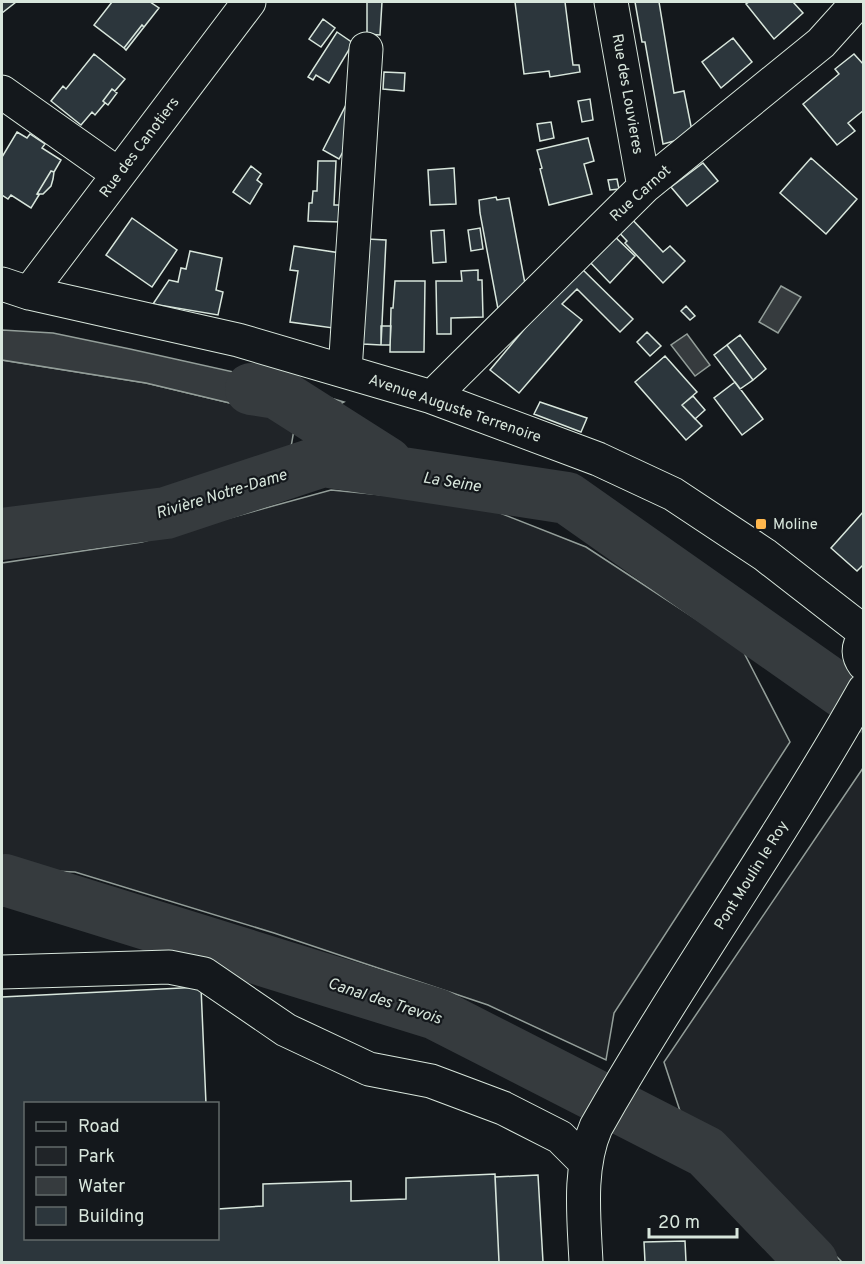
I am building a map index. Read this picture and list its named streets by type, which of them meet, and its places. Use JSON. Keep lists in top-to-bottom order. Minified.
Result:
{"streets":{"street":["Rue des Louvieres","Rue des Canotiers","Rue Carnot","Avenue Auguste Terrenoire","Pont Moulin le Roy"]},"crossings":[["Rue des Louvieres","Rue Carnot"],["Rue des Canotiers","Avenue Auguste Terrenoire"],["Rue Carnot","Avenue Auguste Terrenoire"]],"water":["La Seine","Rivière Notre-Dame","Canal des Trevois"],"places":{"transit":["Moline"]},"legend":["Road","Park","Water","Building"],"scale_bar":"20 m"}
